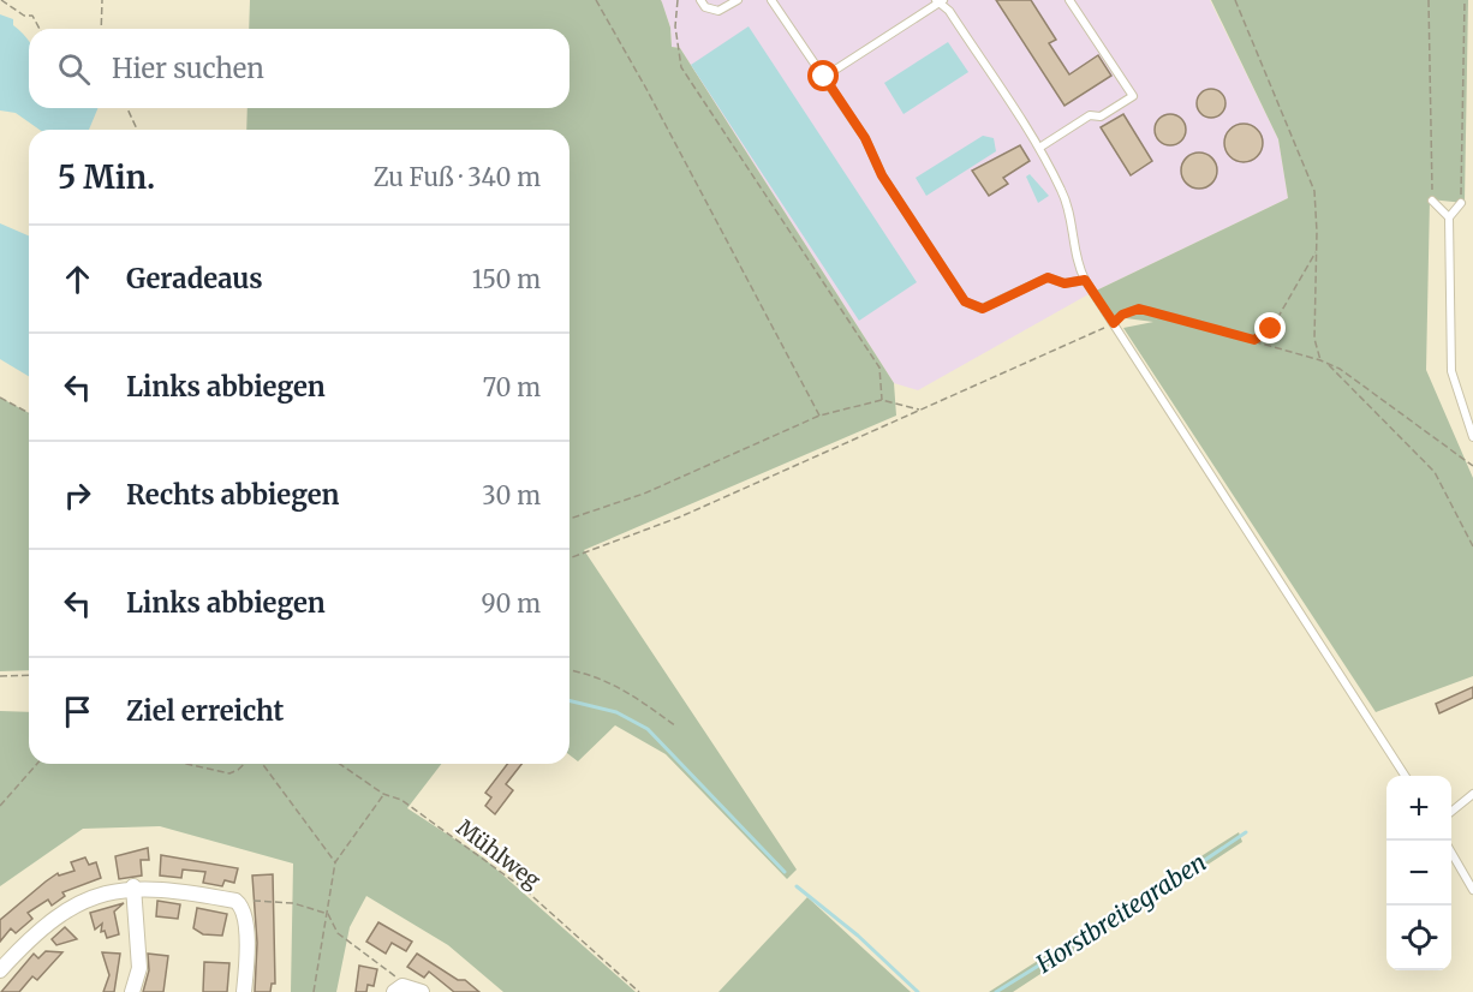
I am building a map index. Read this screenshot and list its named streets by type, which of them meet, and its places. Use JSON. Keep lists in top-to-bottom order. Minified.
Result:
{"streets":{"path":["Mühlweg"]},"water":["Horstbreitegraben"],"page":{"search":"Hier suchen","heading":["5 Min.","Zu Fuß · 340 m"],"list":[["Geradeaus","150 m"],["Links abbiegen","70 m"],["Rechts abbiegen","30 m"],["Links abbiegen","90 m"],"Ziel erreicht"],"map_buttons":["+","−"]}}
